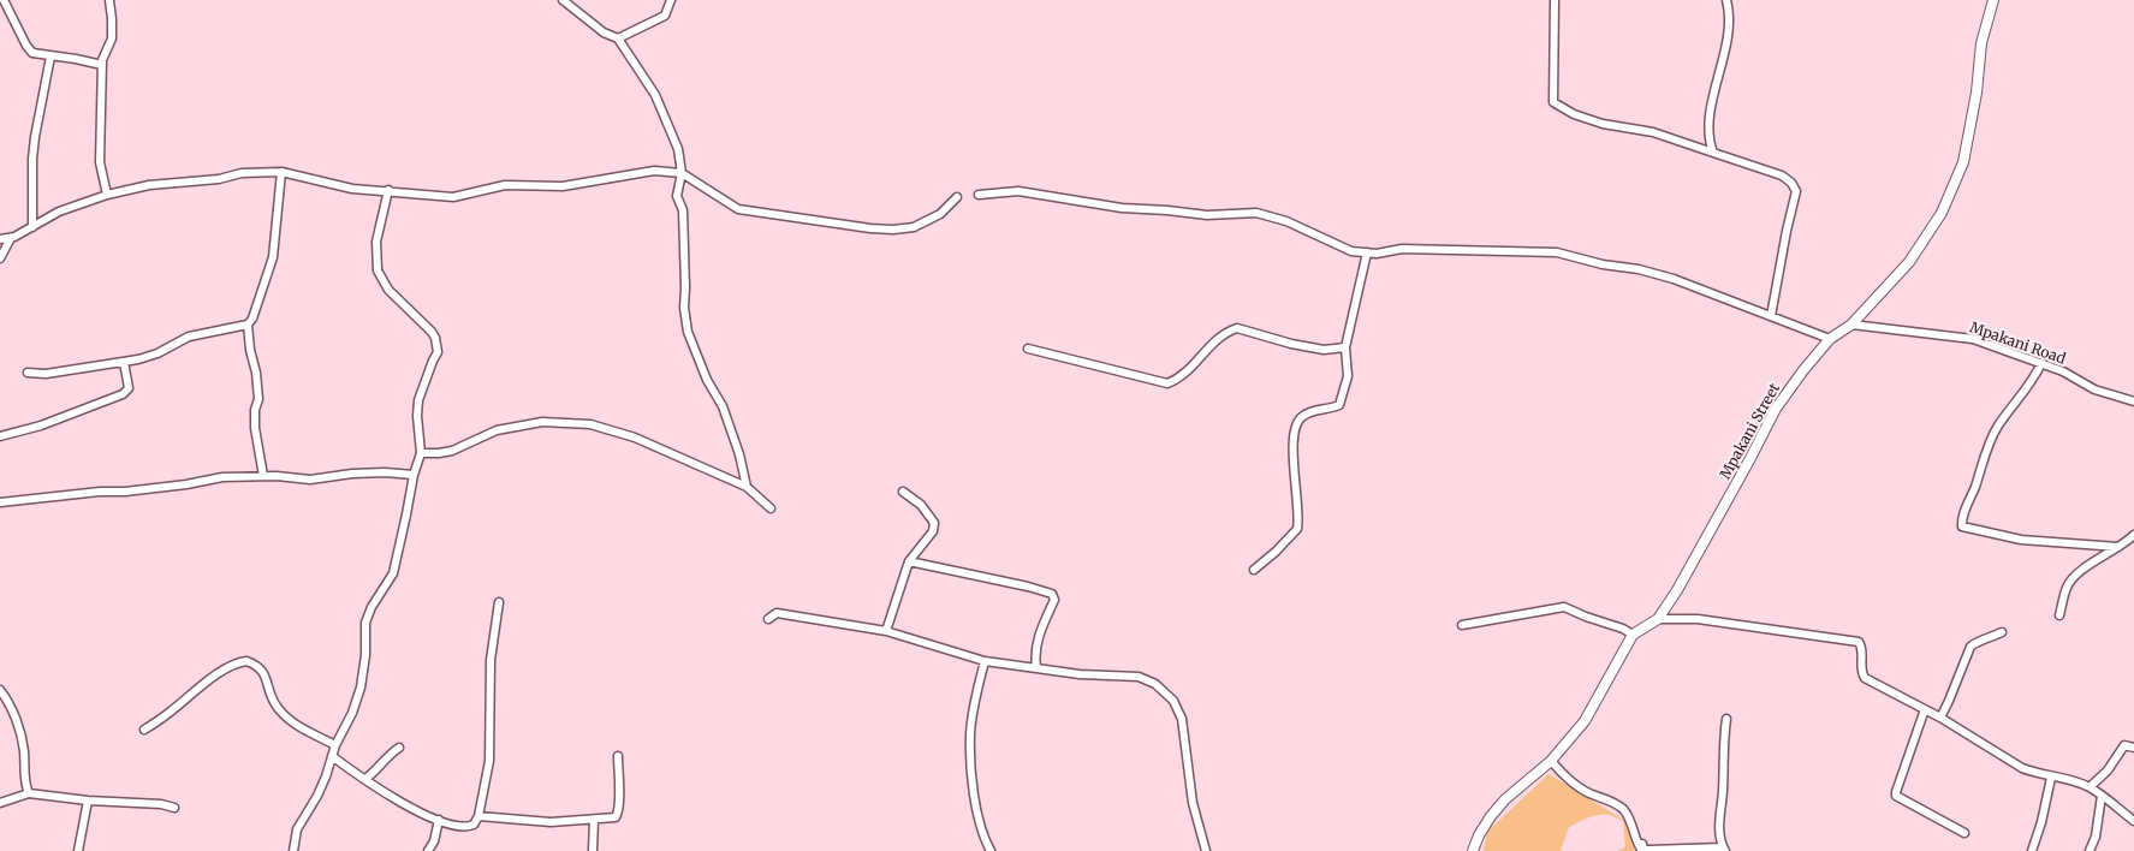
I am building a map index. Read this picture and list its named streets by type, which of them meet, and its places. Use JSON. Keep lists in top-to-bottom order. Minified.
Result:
{"streets":{"street":["Mpakani Road","Mpakani Street"]},"crossings":[["Mpakani Road","Mpakani Street"]]}
